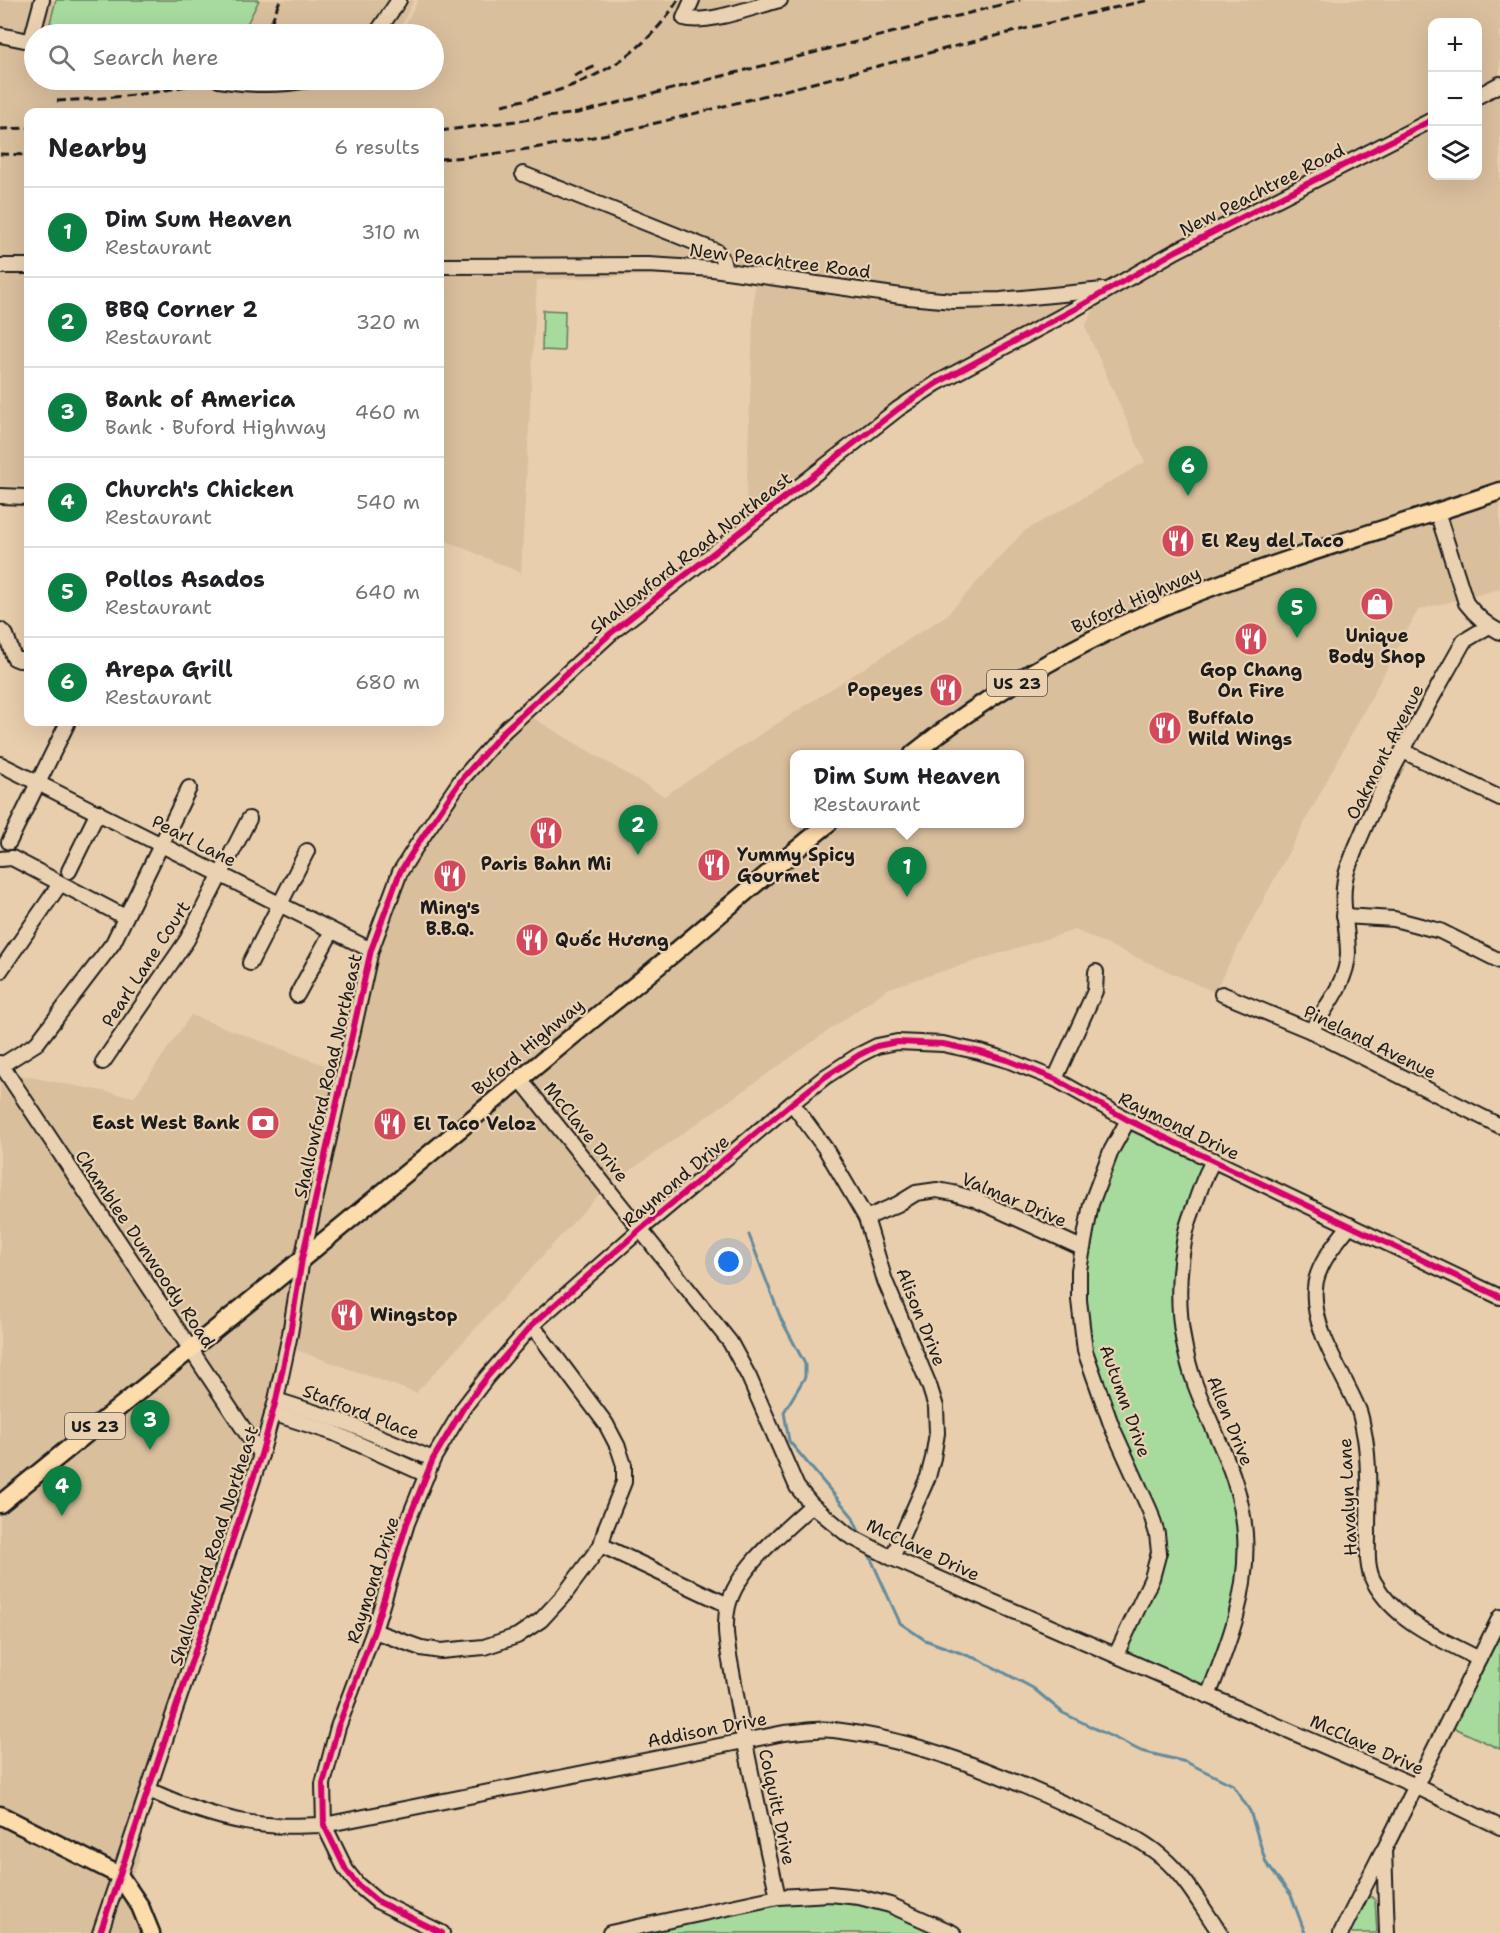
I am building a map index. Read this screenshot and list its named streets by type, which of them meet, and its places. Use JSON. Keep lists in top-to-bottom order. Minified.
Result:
{"streets":{"main road":["Buford Highway","US 23"],"street":["New Peachtree Road","Shallowford Road Northeast","Oakmont Avenue","Pearl Lane","Pearl Lane Court","Pineland Avenue","Raymond Drive","McClave Drive","Valmar Drive","Chamblee Dunwoody Road","Alison Drive","Autumn Drive","Stafford Place","Allen Drive","Havalyn Lane","Addison Drive","Colquitt Drive"]},"crossings":[["New Peachtree Road","Shallowford Road Northeast"],["Shallowford Road Northeast","Buford Highway"],["Shallowford Road Northeast","Pearl Lane"],["Shallowford Road Northeast","Chamblee Dunwoody Road"],["Shallowford Road Northeast","Stafford Place"],["Shallowford Road Northeast","Addison Drive"],["Buford Highway","Oakmont Avenue"],["Buford Highway","McClave Drive"],["Buford Highway","Chamblee Dunwoody Road"],["Oakmont Avenue","Pineland Avenue"],["Pearl Lane","Pearl Lane Court"],["Raymond Drive","McClave Drive"],["Raymond Drive","Alison Drive"],["Raymond Drive","Autumn Drive"],["Raymond Drive","Stafford Place"],["Raymond Drive","Allen Drive"],["Raymond Drive","Havalyn Lane"],["Raymond Drive","Addison Drive"],["McClave Drive","Alison Drive"],["McClave Drive","Autumn Drive"],["McClave Drive","Allen Drive"],["McClave Drive","Colquitt Drive"],["Valmar Drive","Alison Drive"],["Valmar Drive","Autumn Drive"],["Addison Drive","Colquitt Drive"]],"places":{"restaurant":["El Rey del Taco","Gop Chang On Fire","Popeyes","Buffalo Wild Wings","Paris Bahn Mi","Yummy Spicy Gourmet","Ming's B.B.Q.","Quốc Hương","El Taco Veloz","Wingstop"],"shop":["Unique Body Shop"],"bank":["East West Bank"]},"page":{"map_buttons":["+","−"],"search":"Search here","heading":["Nearby","6 results"],"list":[{"mark":"1","name":"Dim Sum Heaven","note":"Restaurant","value":"310 m"},{"mark":"2","name":"BBQ Corner 2","note":"Restaurant","value":"320 m"},{"mark":"3","name":"Bank of America","note":"Bank · Buford Highway","value":"460 m"},{"mark":"4","name":"Church's Chicken","note":"Restaurant","value":"540 m"},{"mark":"5","name":"Pollos Asados","note":"Restaurant","value":"640 m"},{"mark":"6","name":"Arepa Grill","note":"Restaurant","value":"680 m"}],"pins":["6","5","2","1","3","4"],"popup":["Dim Sum Heaven","Restaurant"]}}
